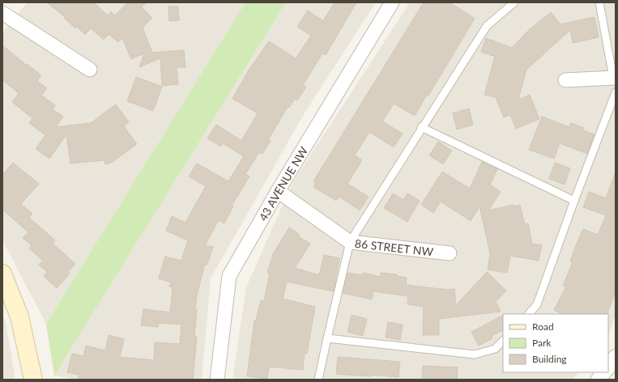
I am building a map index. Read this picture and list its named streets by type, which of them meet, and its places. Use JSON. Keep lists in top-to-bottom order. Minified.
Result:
{"streets":{"street":["43 AVENUE NW","86 STREET NW"]},"crossings":[["43 AVENUE NW","86 STREET NW"]],"legend":["Road","Park","Building"]}
